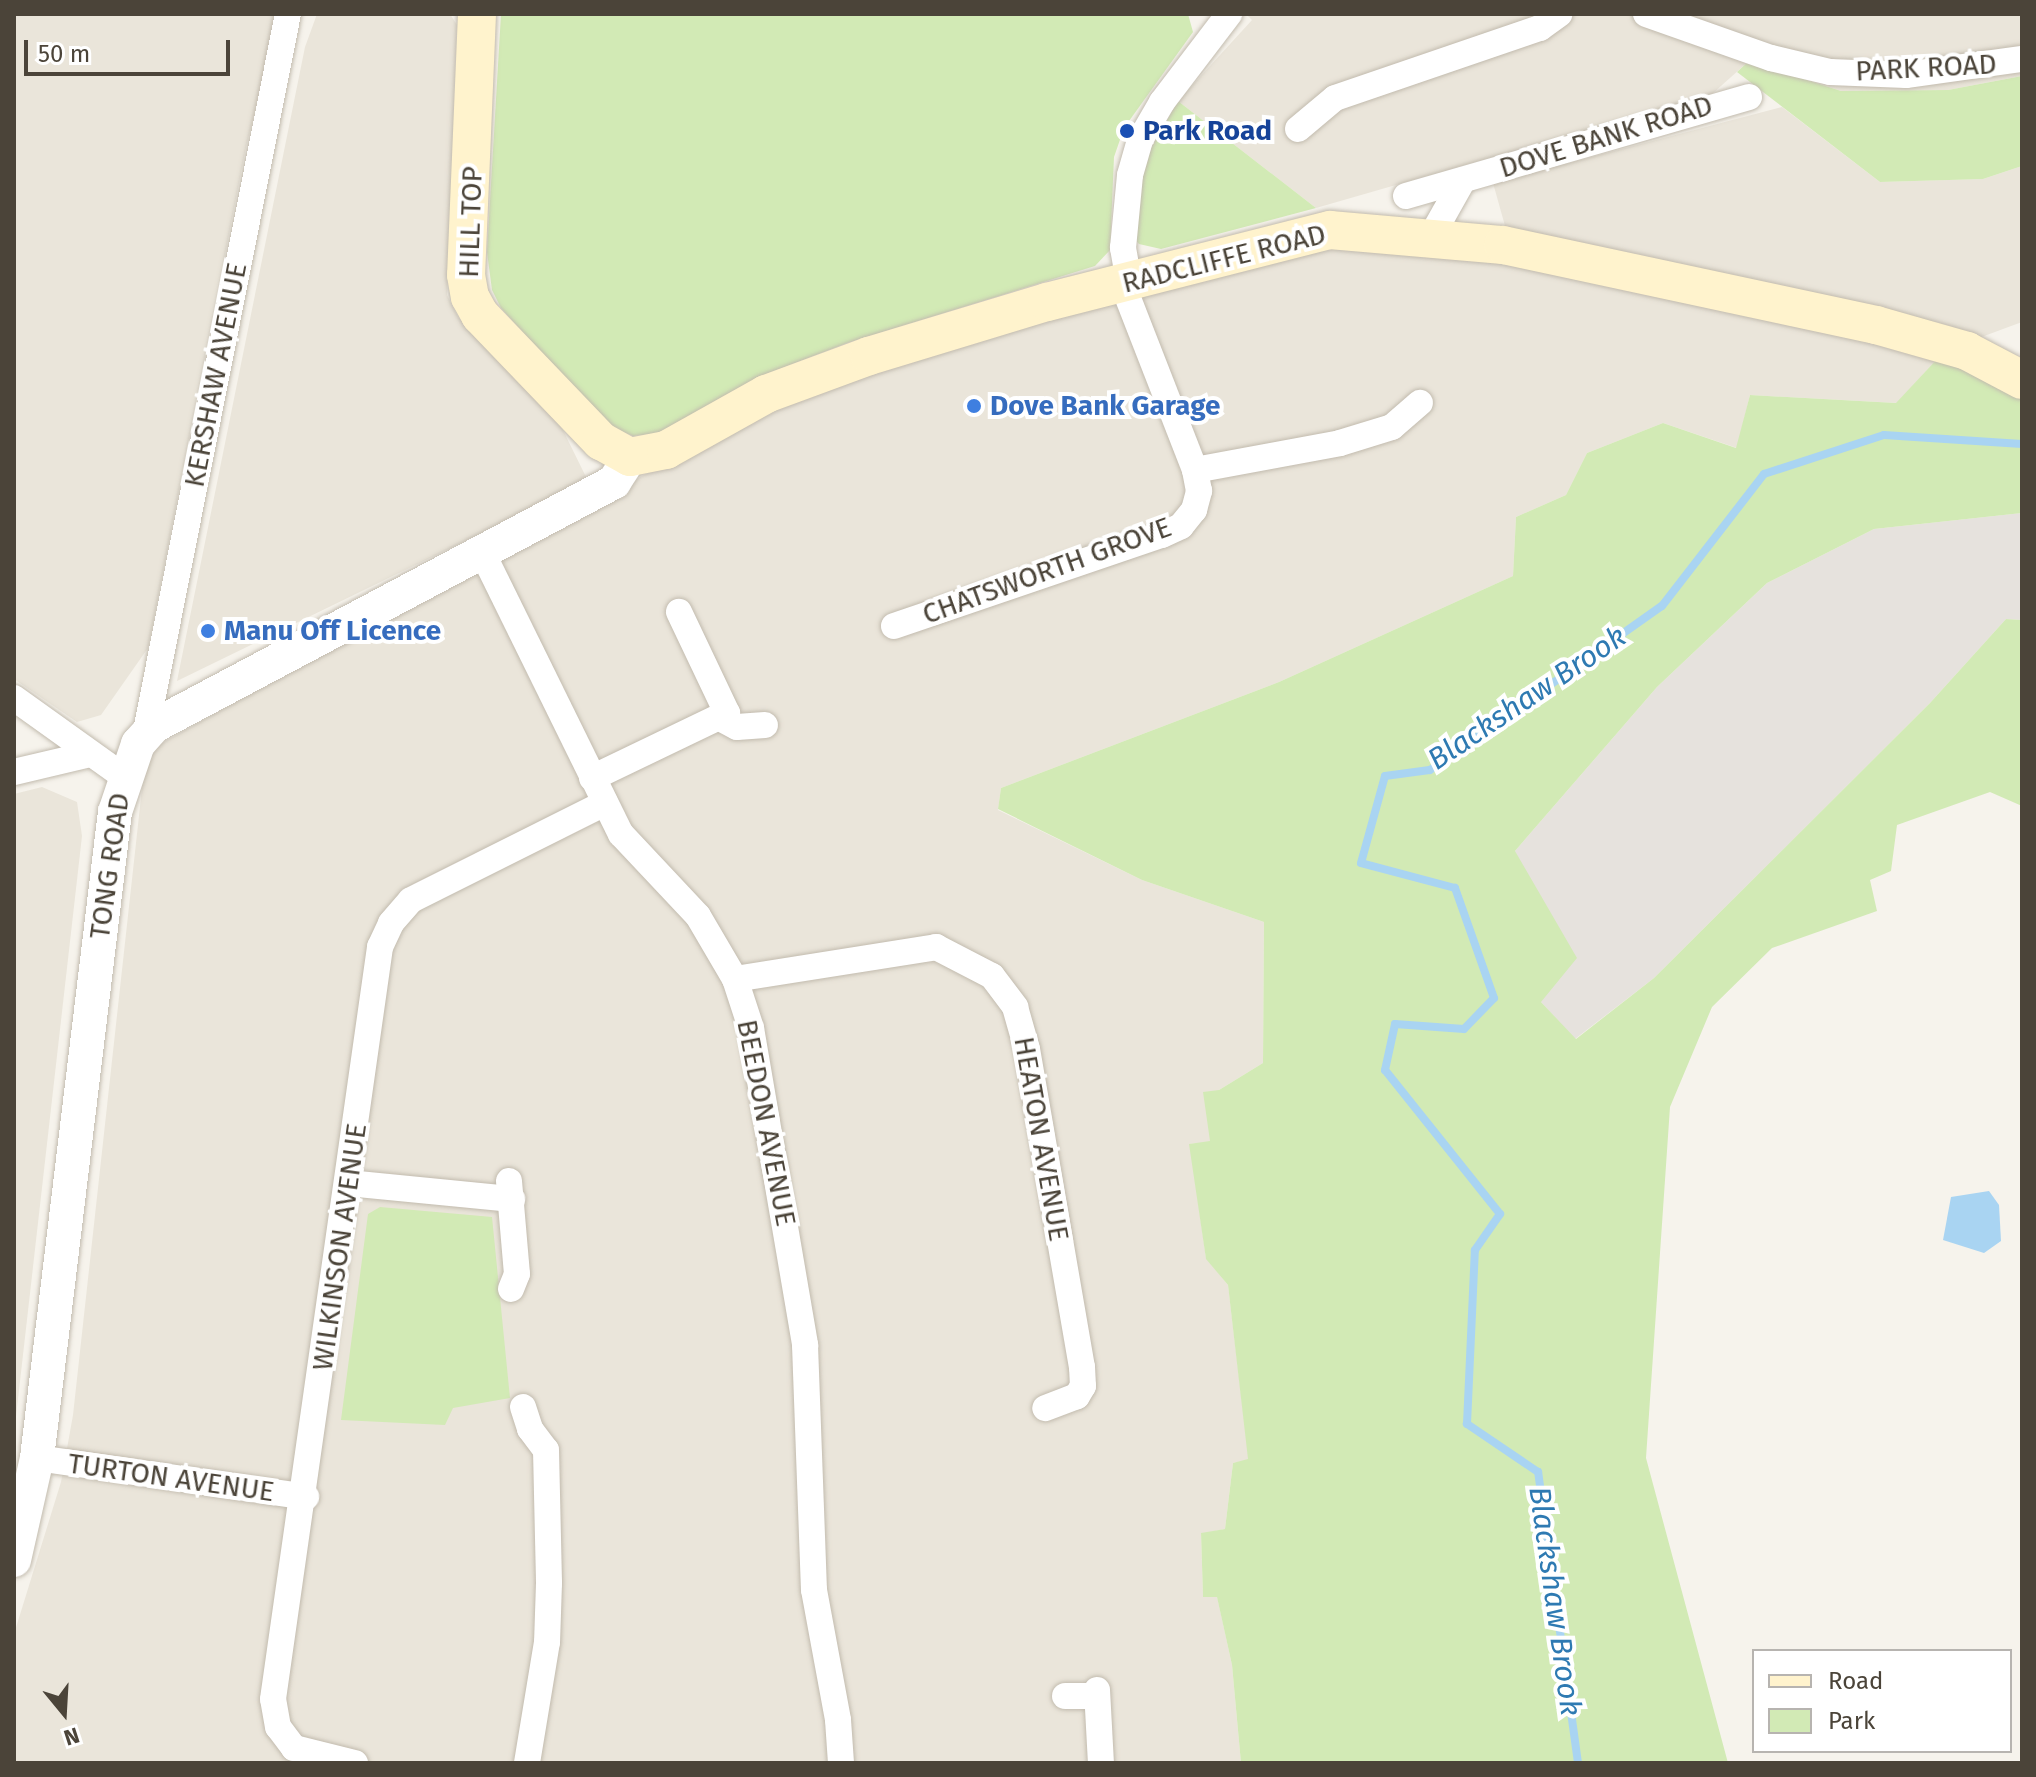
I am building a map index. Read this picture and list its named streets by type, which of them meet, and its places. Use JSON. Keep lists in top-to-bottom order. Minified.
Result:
{"streets":{"main road":["HILL TOP","RADCLIFFE ROAD"],"street":["PARK ROAD","DOVE BANK ROAD","KERSHAW AVENUE","CHATSWORTH GROVE","TONG ROAD","BEEDON AVENUE","HEATON AVENUE","WILKINSON AVENUE","TURTON AVENUE"]},"crossings":[["DOVE BANK ROAD","RADCLIFFE ROAD"],["HILL TOP","RADCLIFFE ROAD"],["HILL TOP","TONG ROAD"],["RADCLIFFE ROAD","CHATSWORTH GROVE"],["RADCLIFFE ROAD","TONG ROAD"],["KERSHAW AVENUE","TONG ROAD"],["TONG ROAD","BEEDON AVENUE"],["TONG ROAD","TURTON AVENUE"],["BEEDON AVENUE","HEATON AVENUE"],["BEEDON AVENUE","WILKINSON AVENUE"],["WILKINSON AVENUE","TURTON AVENUE"]],"water":["Blackshaw Brook"],"places":["Park Road","Dove Bank Garage","Manu Off Licence"],"legend":["Road","Park"],"scale_bar":"50 m","north":"bottom"}
